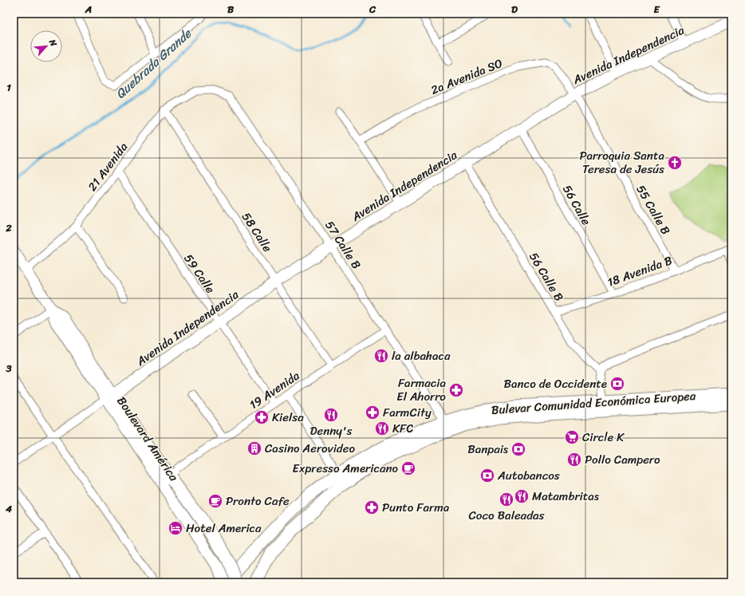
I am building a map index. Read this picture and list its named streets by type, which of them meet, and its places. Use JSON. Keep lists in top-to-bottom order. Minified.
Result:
{"streets":{"main road":["Bulevar Comunidad Económica Europea"],"street":["Avenida Independencia","2a Avenida SO","21 Avenida","56 Calle","55 Calle B","58 Calle","57 Calle B","18 Avenida B","59 Calle","56 Calle B","19 Avenida","Boulevard América"]},"crossings":[["Avenida Independencia","2a Avenida SO"],["Avenida Independencia","56 Calle"],["Avenida Independencia","55 Calle B"],["Avenida Independencia","58 Calle"],["Avenida Independencia","57 Calle B"],["Avenida Independencia","59 Calle"],["Avenida Independencia","56 Calle B"],["Avenida Independencia","Boulevard América"],["2a Avenida SO","55 Calle B"],["21 Avenida","58 Calle"],["21 Avenida","57 Calle B"],["21 Avenida","59 Calle"],["21 Avenida","Boulevard América"],["56 Calle","18 Avenida B"],["55 Calle B","18 Avenida B"],["58 Calle","19 Avenida"],["57 Calle B","19 Avenida"],["57 Calle B","Bulevar Comunidad Económica Europea"],["18 Avenida B","56 Calle B"],["59 Calle","19 Avenida"],["Bulevar Comunidad Económica Europea","Boulevard América"]],"water":["Quebrada Grande"],"places":{"church":["Parroquia Santa Teresa de Jesús"],"restaurant":["la albahaca","Denny's","KFC","Pollo Campero","Matambritas","Coco Baleadas"],"bank":["Banco de Occidente","Banpais","Autobancos"],"pharmacy":["Farmacia El Ahorro","FarmCity","Kielsa","Punto Farma"],"supermarket":["Circle K"],"building":["Casino Aerovideo"],"cafe":["Expresso Americano","Pronto Cafe"],"hotel":["Hotel America"]},"north":"top right","grid":{"columns":["A","B","C","D","E"],"rows":["1","2","3","4"]}}
